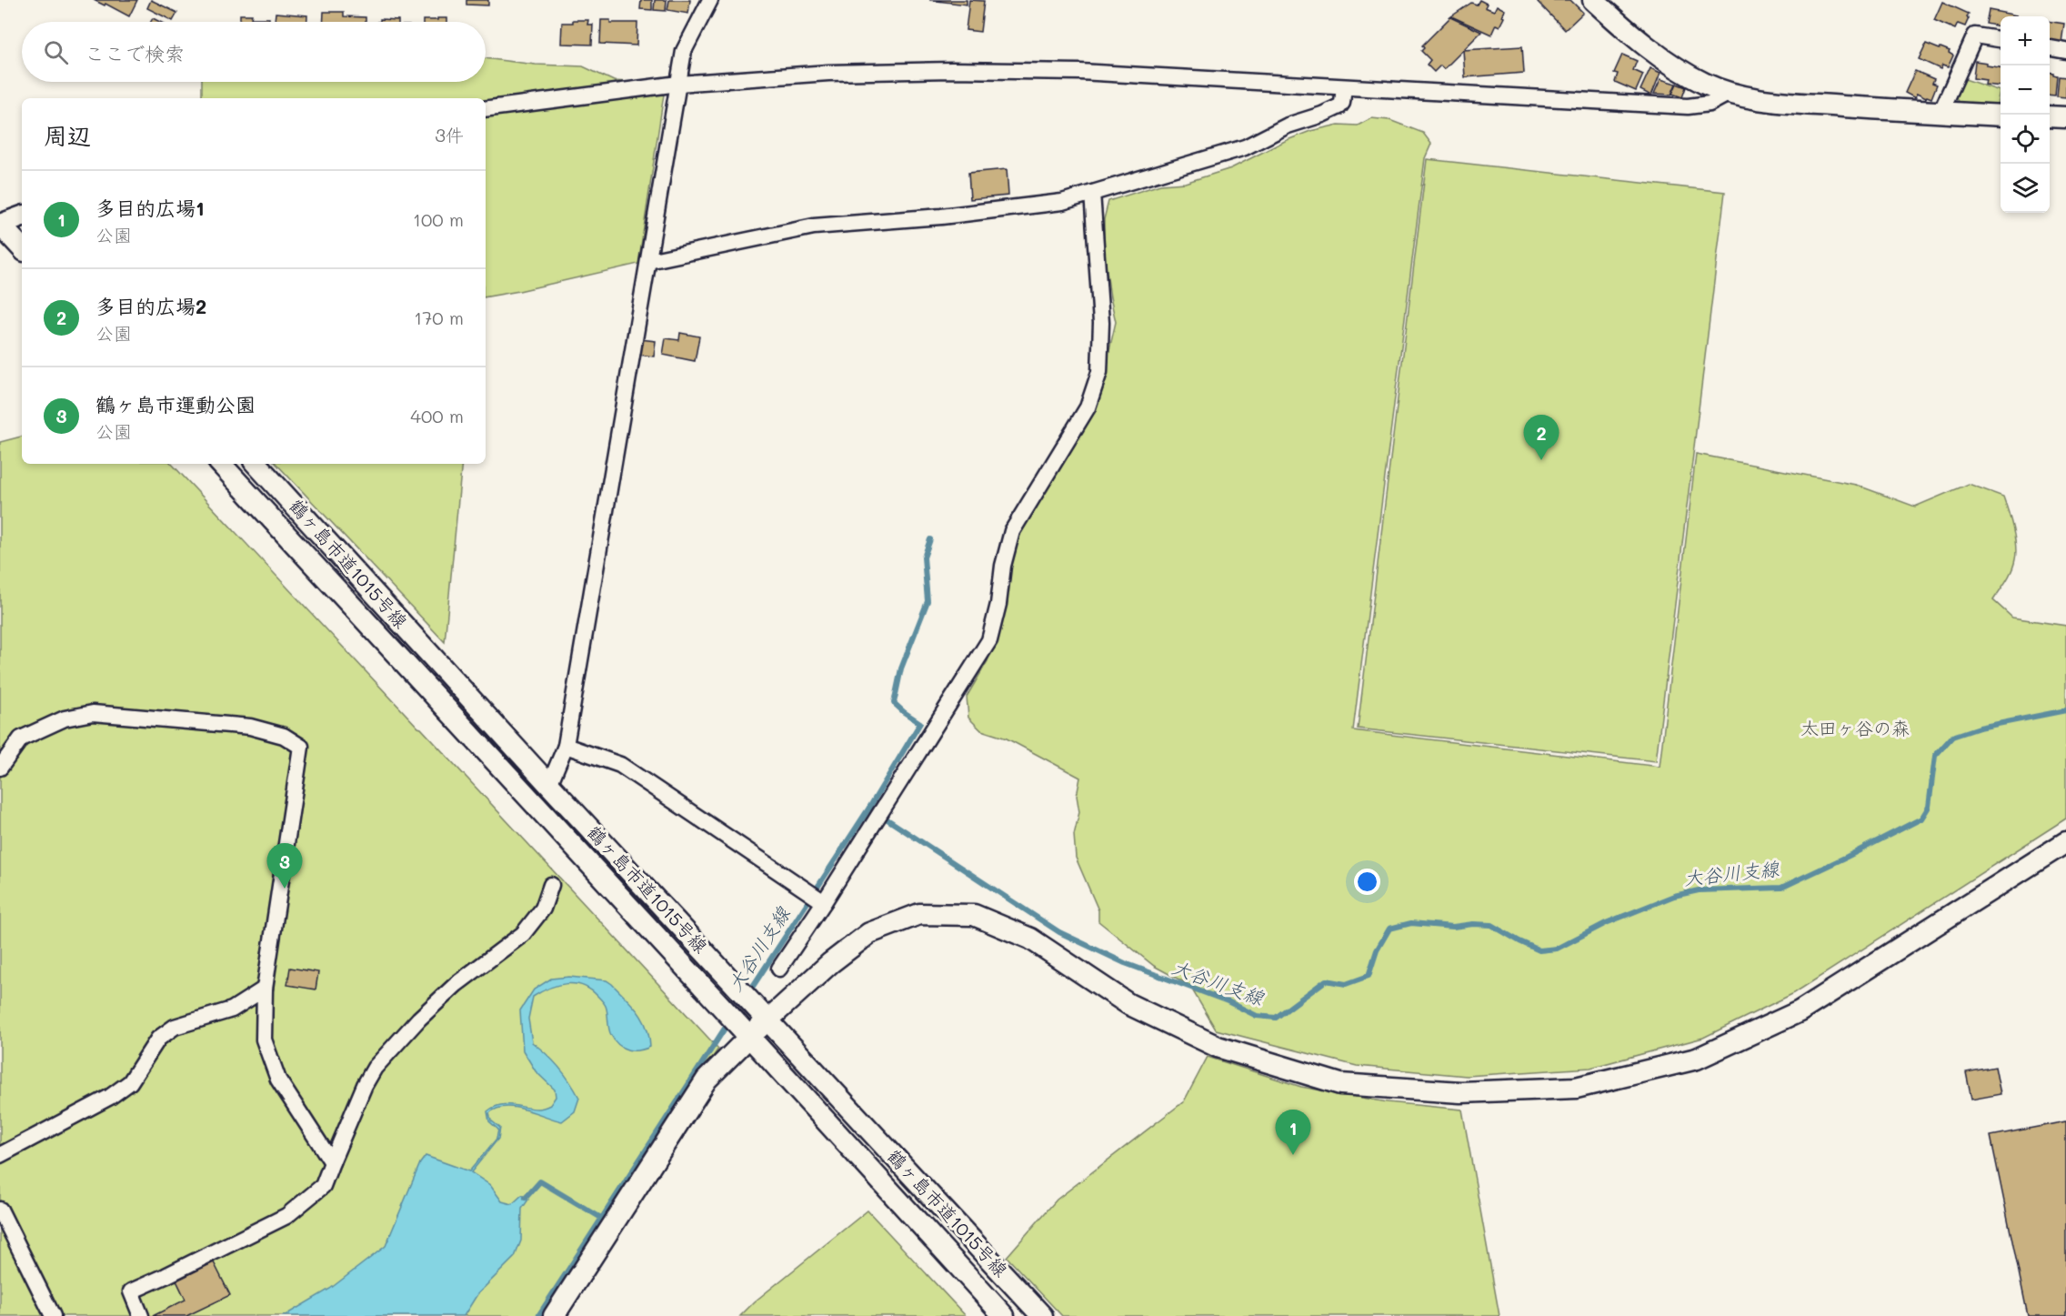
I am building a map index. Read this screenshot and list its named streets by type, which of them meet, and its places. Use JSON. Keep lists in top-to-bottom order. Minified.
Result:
{"streets":{"street":["鶴ヶ島市道1015号線"]},"water":["大谷川支線"],"parks":["太田ヶ谷の森"],"page":{"map_buttons":["+","−"],"search":"ここで検索","heading":["周辺","3件"],"list":[{"mark":"1","name":"多目的広場1","note":"公園","value":"100 m"},{"mark":"2","name":"多目的広場2","note":"公園","value":"170 m"},{"mark":"3","name":"鶴ヶ島市運動公園","note":"公園","value":"400 m"}],"pins":["2","3","1"]}}
